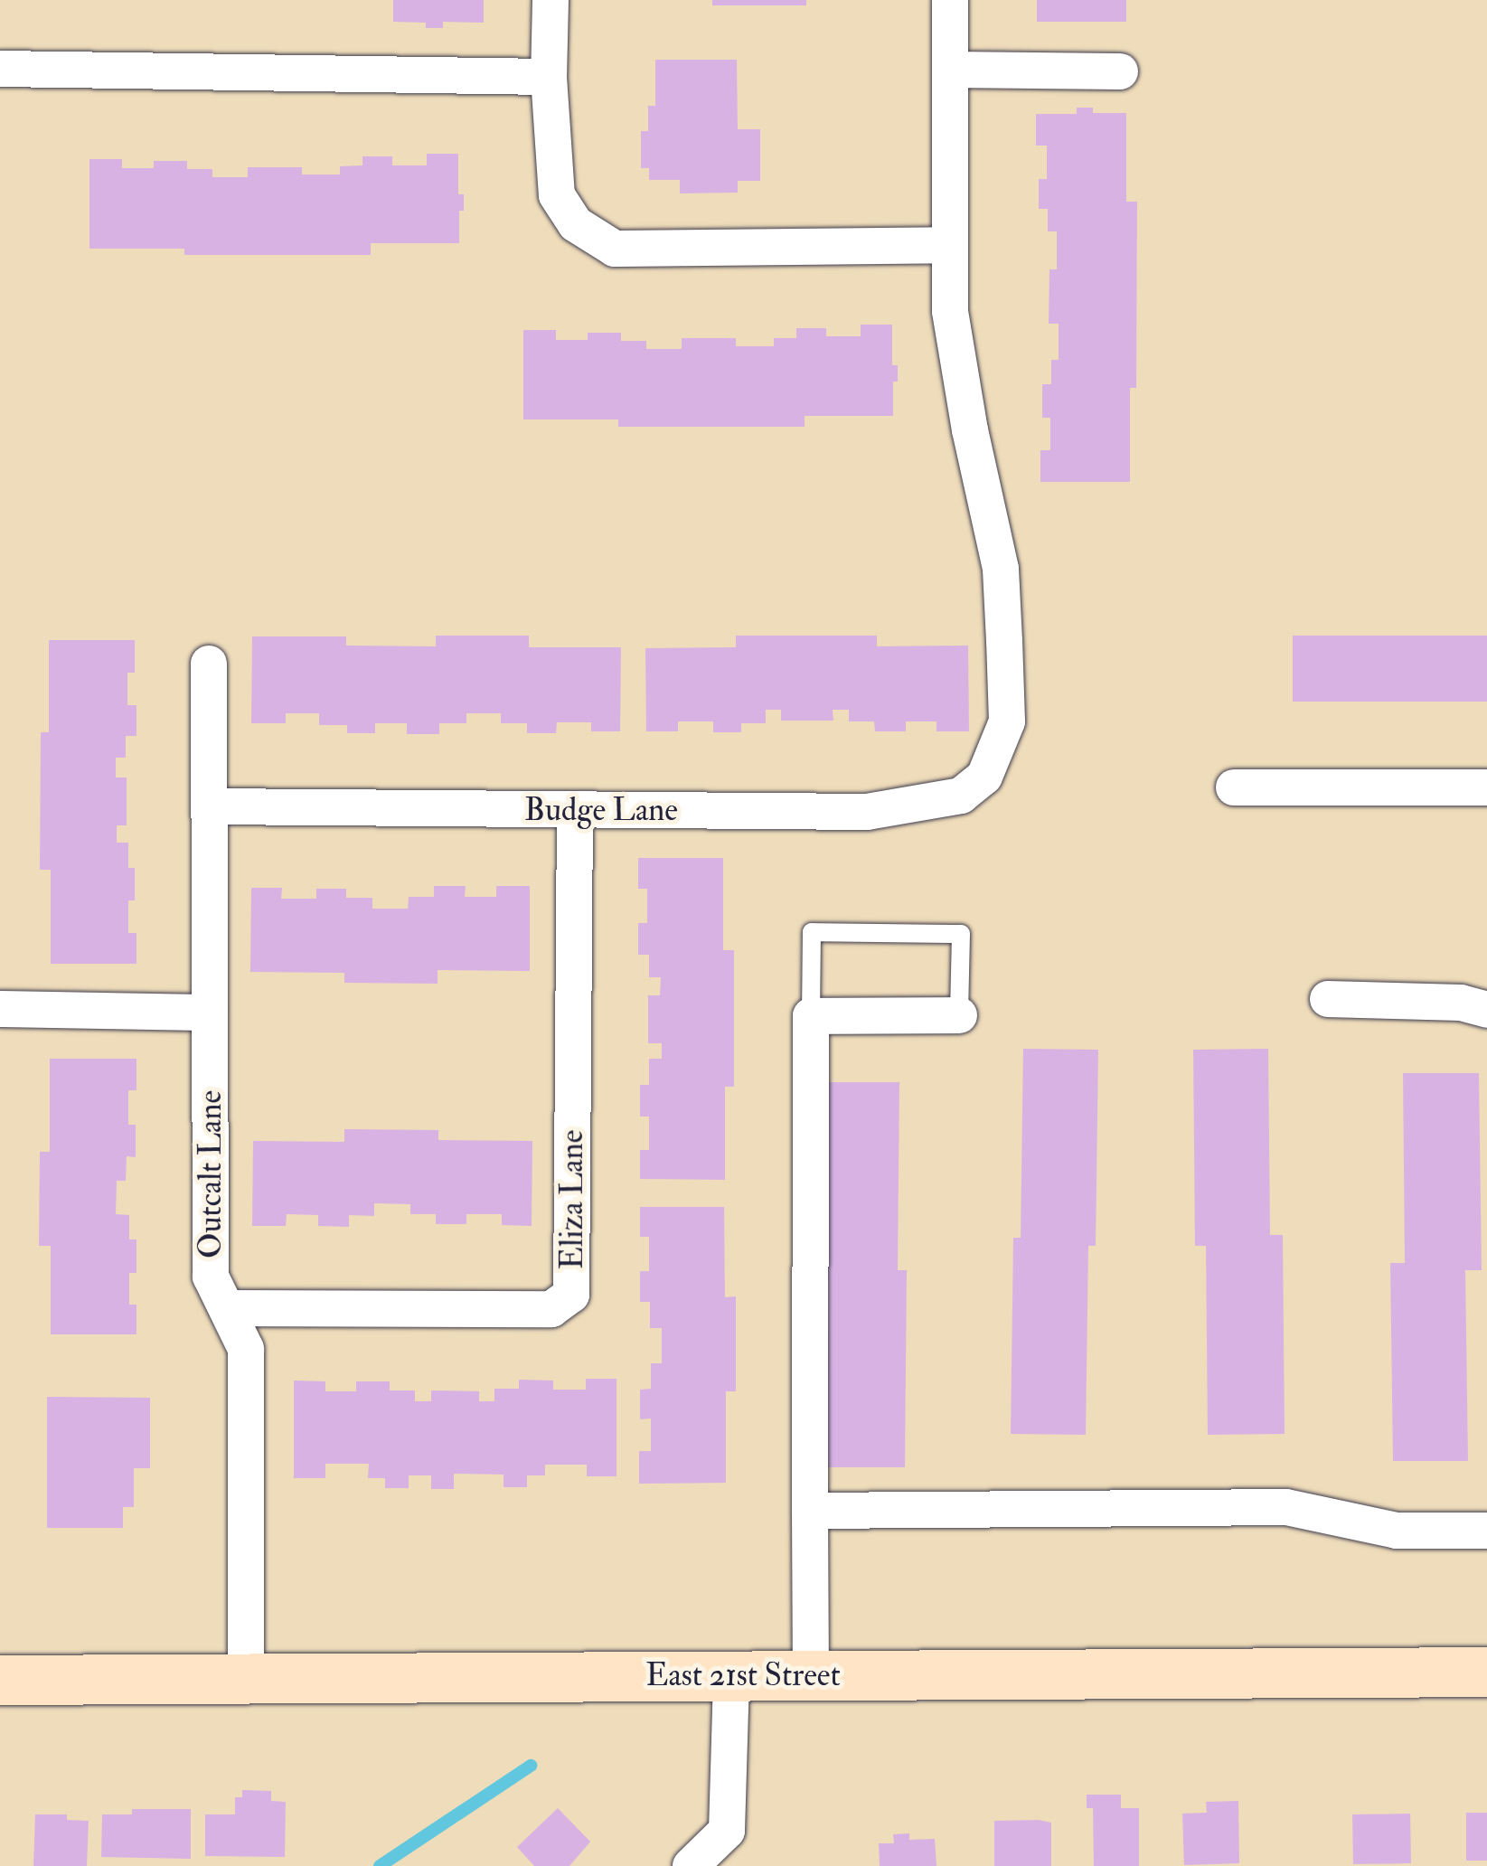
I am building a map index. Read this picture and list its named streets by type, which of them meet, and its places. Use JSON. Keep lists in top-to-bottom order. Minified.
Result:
{"streets":{"main road":["East 21st Street"],"street":["Budge Lane","Outcalt Lane","Eliza Lane"]},"crossings":[["Budge Lane","Outcalt Lane"],["Budge Lane","Eliza Lane"],["Outcalt Lane","Eliza Lane"],["Outcalt Lane","East 21st Street"]]}
